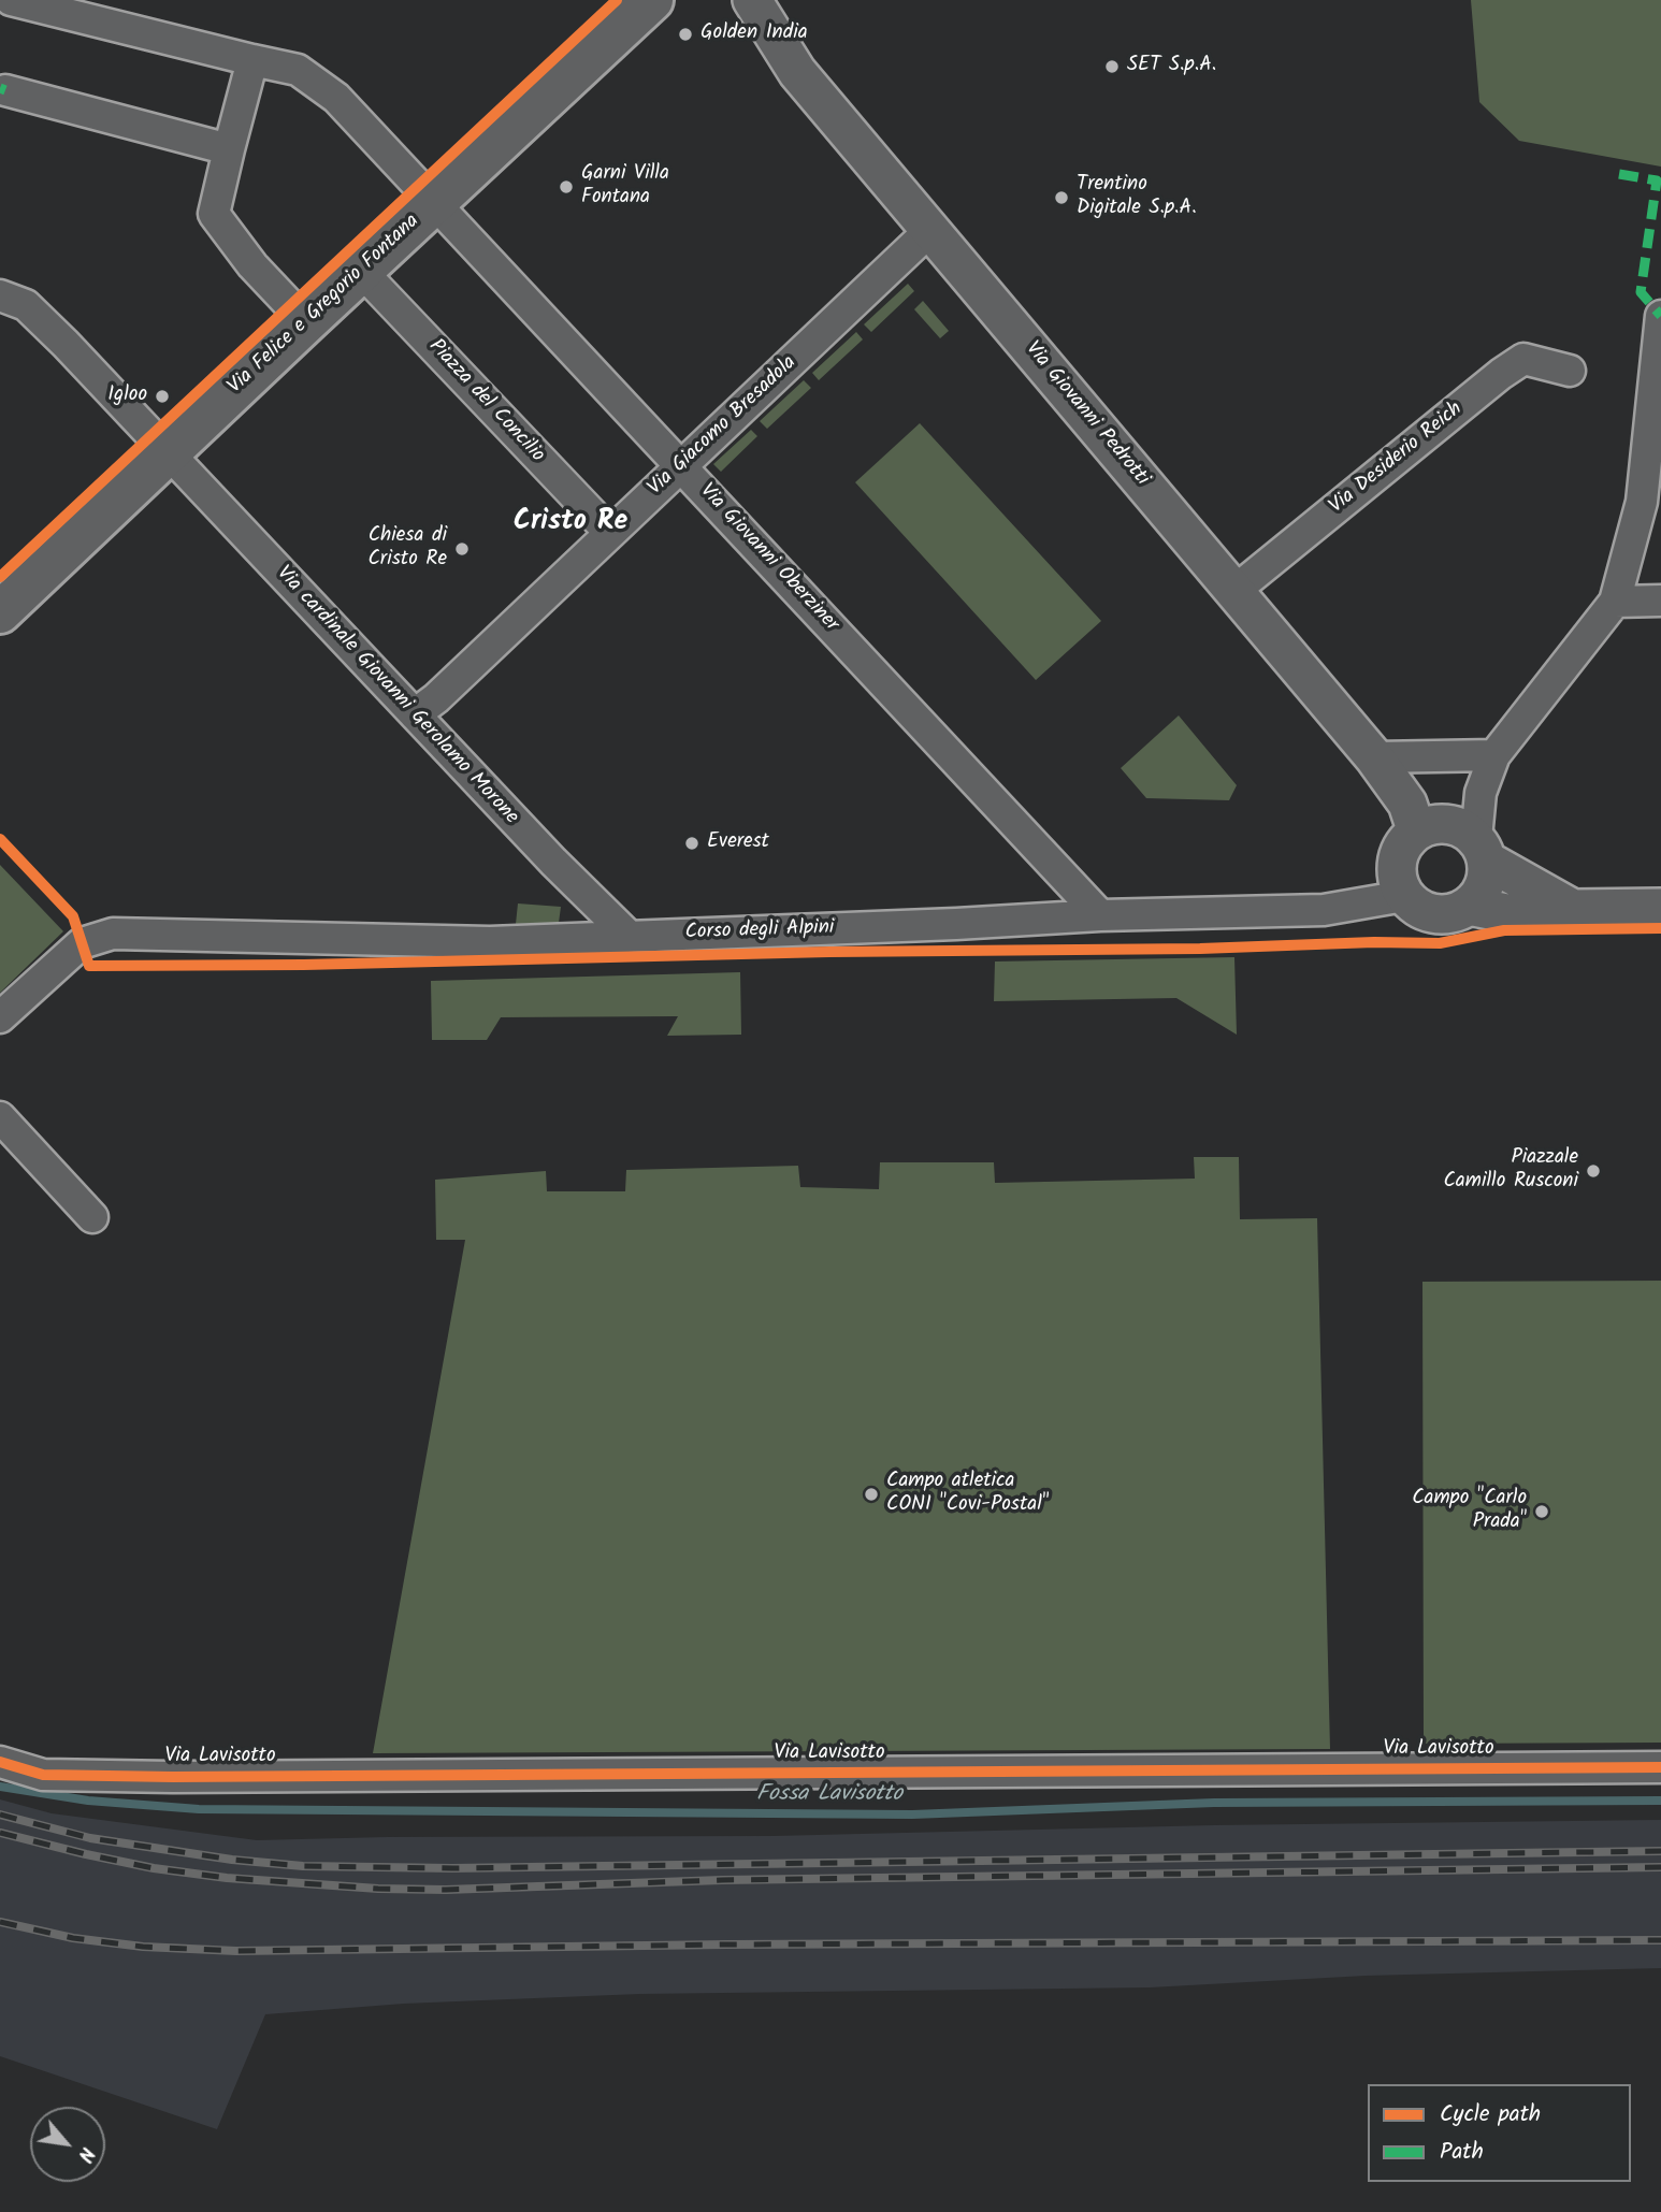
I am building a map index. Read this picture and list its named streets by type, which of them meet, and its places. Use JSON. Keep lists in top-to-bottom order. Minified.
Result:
{"streets":{"main road":["Via Felice e Gregorio Fontana"],"street":["Piazza del Concilio","Via Giovanni Pedrotti","Via Giacomo Bresadola","Via Desiderio Reich","Via Giovanni Oberziner","Via cardinale Giovanni Gerolamo Morone","Corso degli Alpini","Via Lavisotto"]},"crossings":[["Via Felice e Gregorio Fontana","Piazza del Concilio"],["Via Felice e Gregorio Fontana","Via Giovanni Oberziner"],["Via Felice e Gregorio Fontana","Via cardinale Giovanni Gerolamo Morone"],["Piazza del Concilio","Via Giacomo Bresadola"],["Via Giovanni Pedrotti","Via Giacomo Bresadola"],["Via Giovanni Pedrotti","Via Desiderio Reich"],["Via Giovanni Pedrotti","Corso degli Alpini"],["Via Giacomo Bresadola","Via Giovanni Oberziner"],["Via Giacomo Bresadola","Via cardinale Giovanni Gerolamo Morone"],["Via Giovanni Oberziner","Corso degli Alpini"],["Via cardinale Giovanni Gerolamo Morone","Corso degli Alpini"]],"districts":["Cristo Re"],"water":["Fossa Lavisotto"],"places":["Golden India","SET S.p.A.","Garni Villa Fontana","Trentino Digitale S.p.A.","Igloo","Chiesa di Cristo Re","Everest","Piazzale Camillo Rusconi","Campo atletica CONI \"Covi-Postal\"","Campo \"Carlo Prada\""],"legend":["Cycle path","Path"],"north":"bottom right"}
